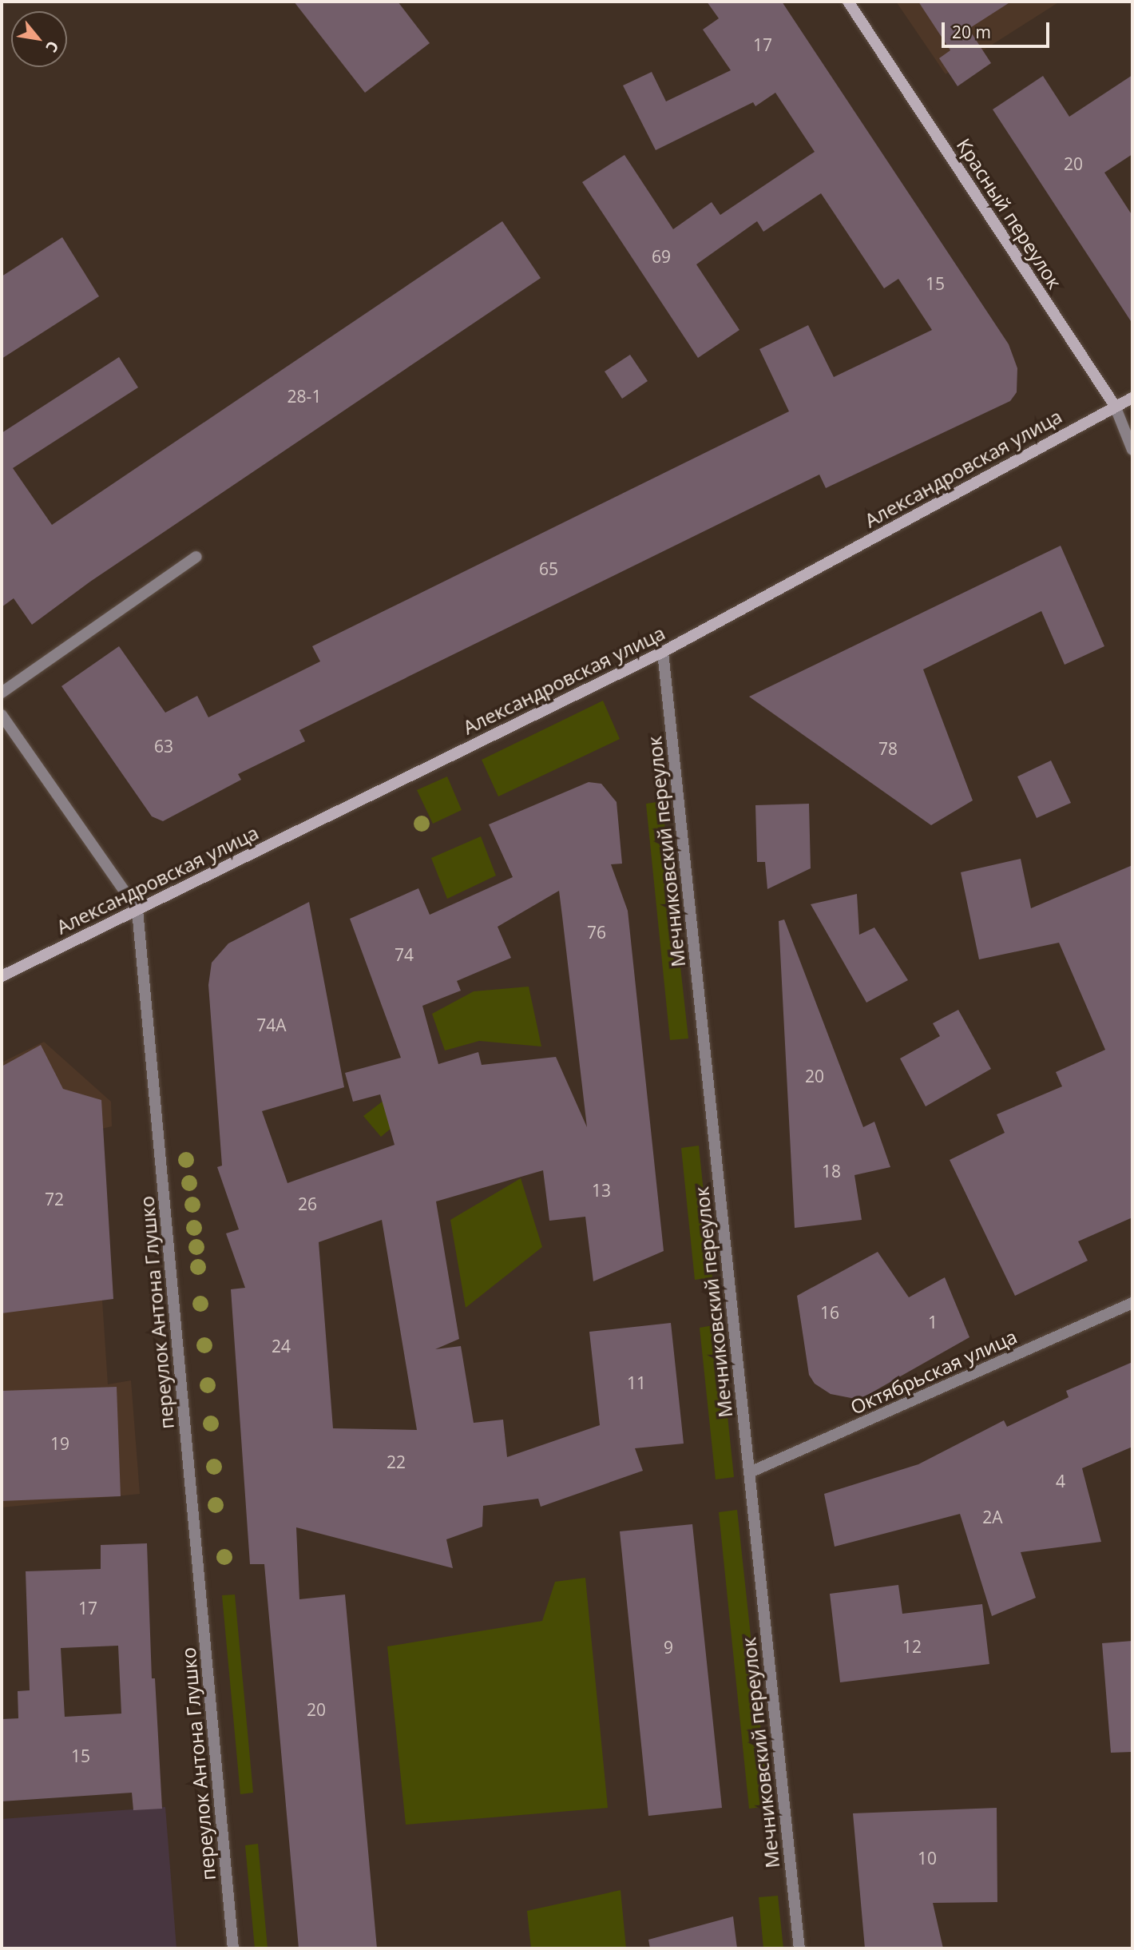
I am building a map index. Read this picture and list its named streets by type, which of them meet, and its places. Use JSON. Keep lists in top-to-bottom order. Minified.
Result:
{"streets":{"main road":["Красный переулок","Александровская улица"],"street":["Мечниковский переулок","переулок Антона Глушко","Октябрьская улица"]},"crossings":[["Красный переулок","Александровская улица"],["Александровская улица","Мечниковский переулок"],["Александровская улица","переулок Антона Глушко"],["Мечниковский переулок","Октябрьская улица"]],"house_numbers":["17","20","69","15","28-1","65","63","78","76","74","74А","20","18","13","72","26","16","1","24","11","19","22","4","2А","17","12","9","20","15","10"],"scale_bar":"20 m","north":"bottom right"}
